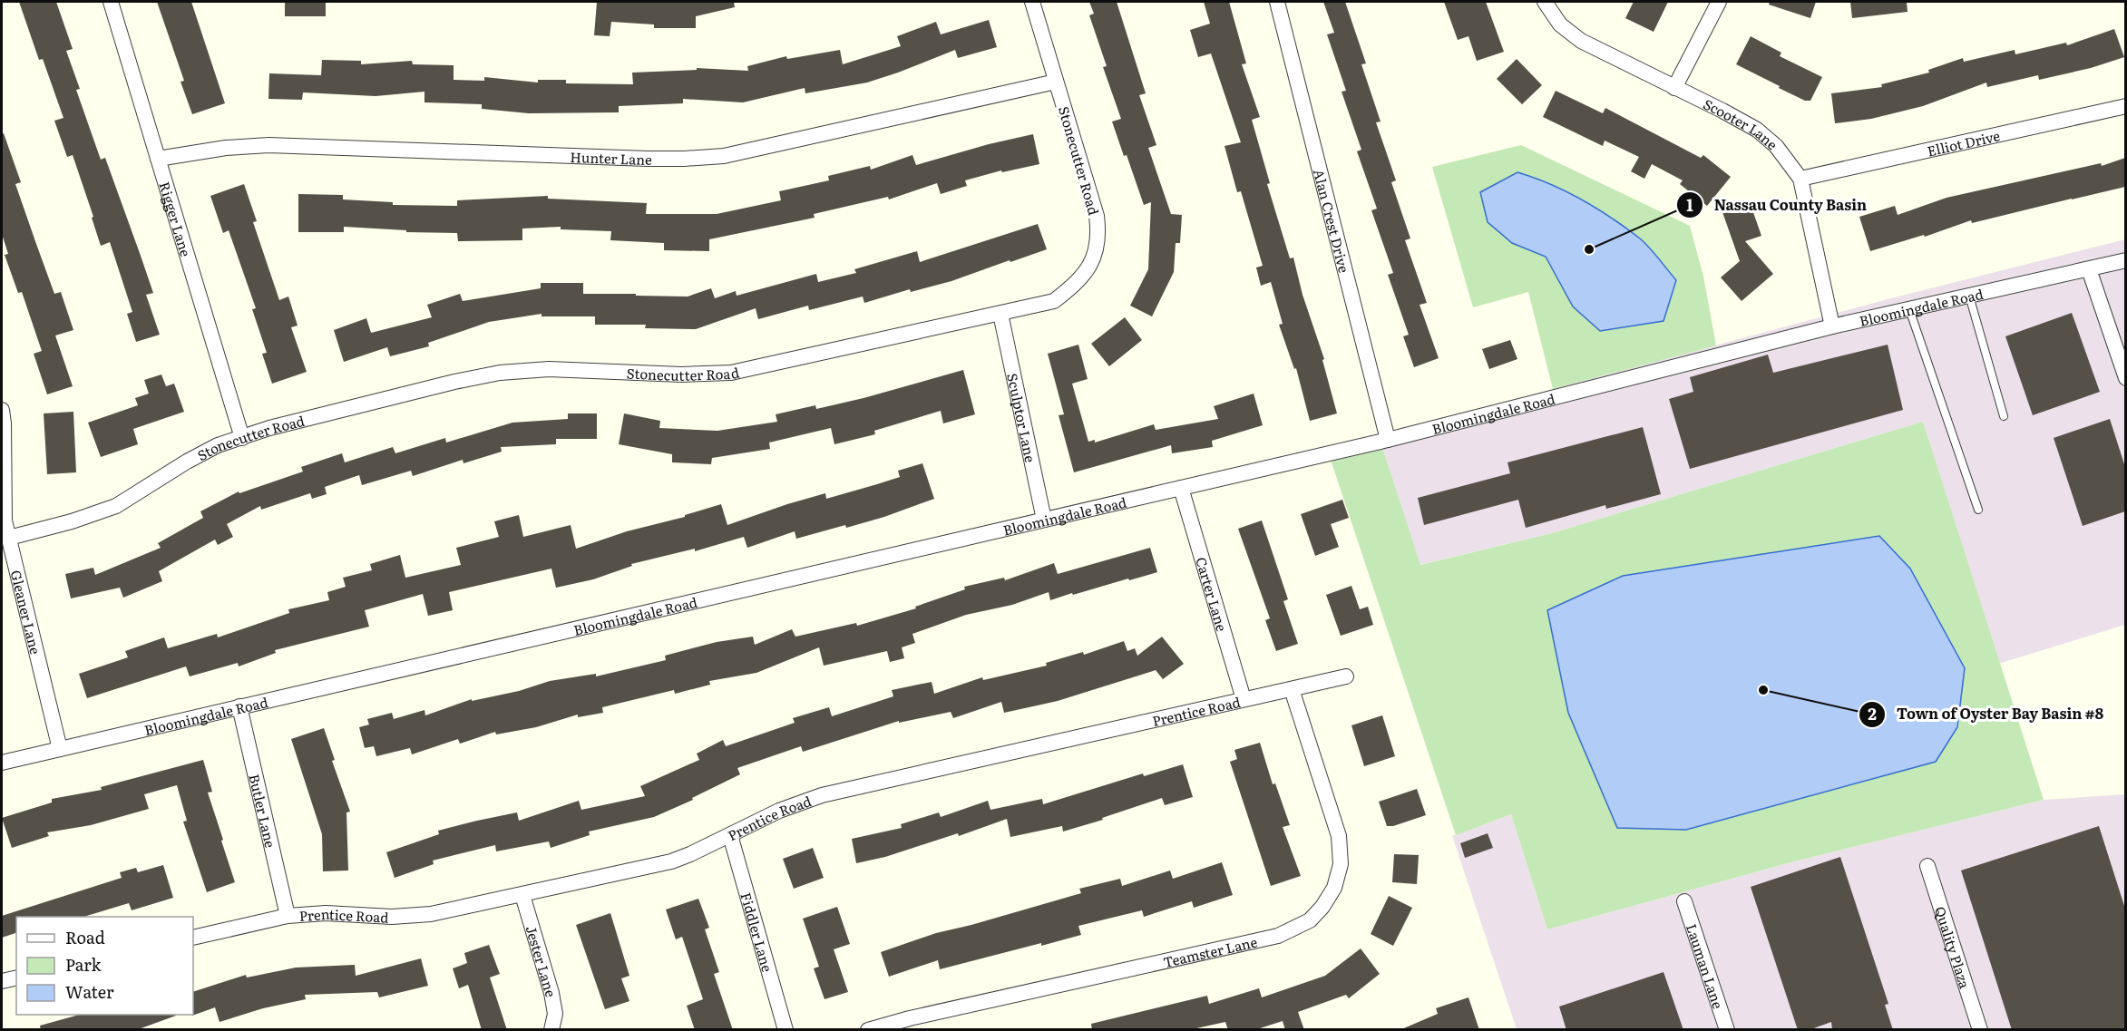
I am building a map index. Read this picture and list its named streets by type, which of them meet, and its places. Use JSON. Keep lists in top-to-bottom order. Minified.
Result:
{"streets":{"street":["Scooter Lane","Elliot Drive","Hunter Lane","Stonecutter Road","Rigger Lane","Alan Crest Drive","Bloomingdale Road","Sculptor Lane","Carter Lane","Gleaner Lane","Prentice Road","Butler Lane","Fiddler Lane","Quality Plaza","Teamster Lane","Jester Lane","Lauman Lane"]},"crossings":[["Scooter Lane","Elliot Drive"],["Scooter Lane","Bloomingdale Road"],["Hunter Lane","Stonecutter Road"],["Hunter Lane","Rigger Lane"],["Stonecutter Road","Rigger Lane"],["Stonecutter Road","Sculptor Lane"],["Stonecutter Road","Gleaner Lane"],["Alan Crest Drive","Bloomingdale Road"],["Bloomingdale Road","Sculptor Lane"],["Bloomingdale Road","Carter Lane"],["Bloomingdale Road","Gleaner Lane"],["Bloomingdale Road","Butler Lane"],["Carter Lane","Prentice Road"],["Prentice Road","Butler Lane"],["Prentice Road","Fiddler Lane"],["Prentice Road","Teamster Lane"],["Prentice Road","Jester Lane"]],"places":["Nassau County Basin","Town of Oyster Bay Basin #8"],"legend":["Road","Park","Water"]}
